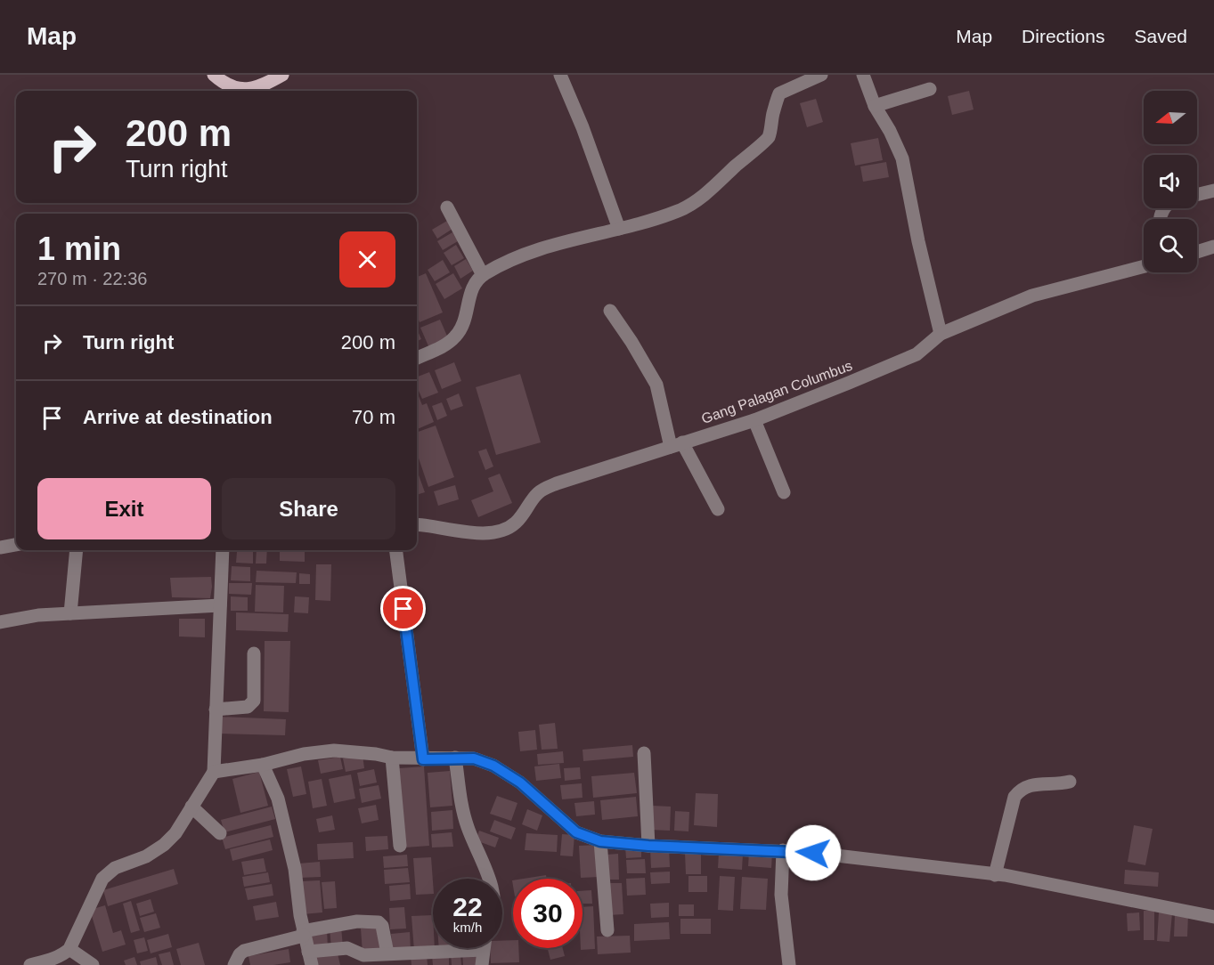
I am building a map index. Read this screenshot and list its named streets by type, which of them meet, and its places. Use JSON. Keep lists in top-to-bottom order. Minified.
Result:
{"streets":{"street":["Gang Palagan Columbus"]},"north":"left","page":{"header":"Map","nav":["Map","Directions","Saved"],"turn":["200 m","Turn right"],"heading":["1 min","270 m · 22:36"],"list":[{"name":"Turn right","value":"200 m"},{"name":"Arrive at destination","value":"70 m"}],"buttons":["Exit","Share"],"speed":"22 km/h","limit":"30"}}
